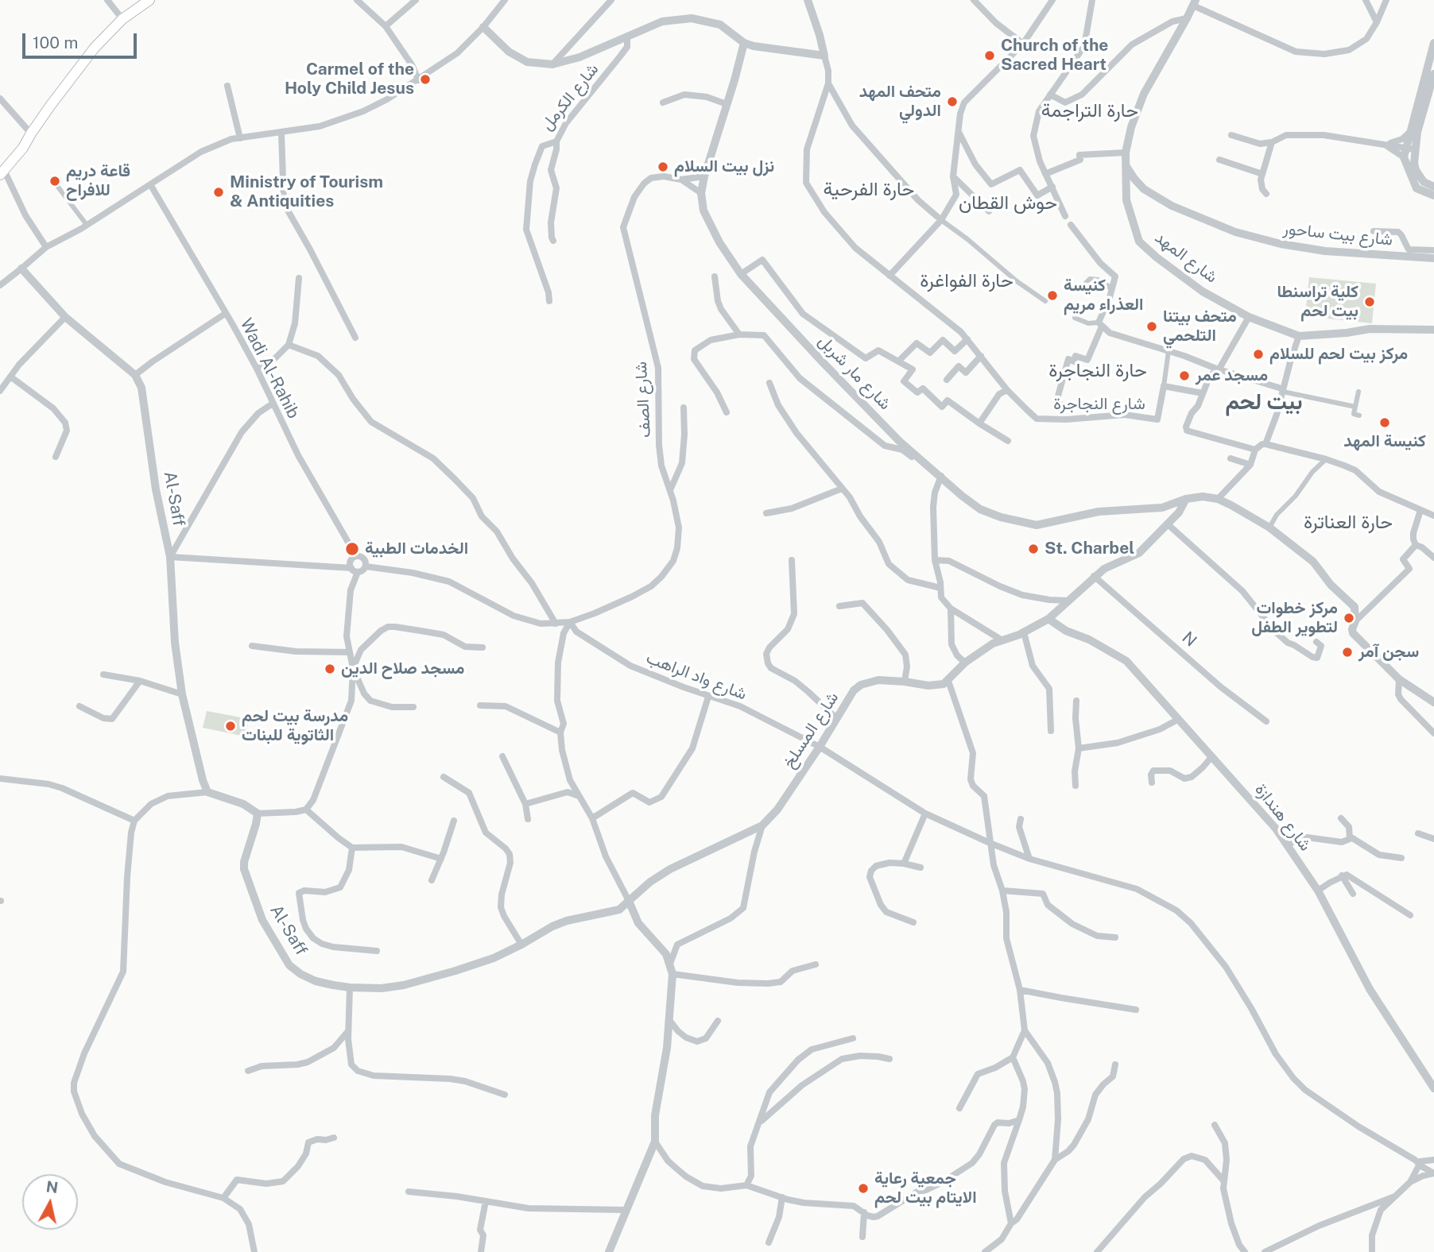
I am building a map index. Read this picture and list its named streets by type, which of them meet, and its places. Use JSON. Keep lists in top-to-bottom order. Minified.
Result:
{"streets":{"street":["شارع الكرمل","شارع بيت ساحور","شارع المهد","Wadi Al-Rahib","شارع مار شربل","شارع الصف","شارع النجاجرة","Al-Saff","N","شارع واد الراهب","شارع المسلخ","شارع هندازة"]},"crossings":[["شارع بيت ساحور","شارع المهد"],["شارع مار شربل","شارع الصف"],["شارع الصف","شارع واد الراهب"],["Al-Saff","شارع المسلخ"],["شارع واد الراهب","شارع المسلخ"]],"districts":["حارة التراجمة","حارة الفرحية","حوش القطان","حارة الفواغرة","حارة النجاجرة","بيت لحم","حارة العناترة"],"places":["Church of the Sacred Heart","Carmel of the Holy Child Jesus","متحف المهد الدولي","نزل بيت السلام","قاعة دريم للافراح","Ministry of Tourism & Antiquities","كنيسة العذراء مريم","كلية تراسنطا بيت لحم","متحف بيتنا التلحمي","مركز بيت لحم للسلام","مسجد عمر","كنيسة المهد","الخدمات الطبية","St. Charbel","مركز خطوات لتطوير الطفل","سجن آمر","مسجد صلاح الدين","مدرسة بيت لحم الثاتوية للبنات","جمعية رعاية الايتام بيت لحم"],"scale_bar":"100 m","north":"top"}
